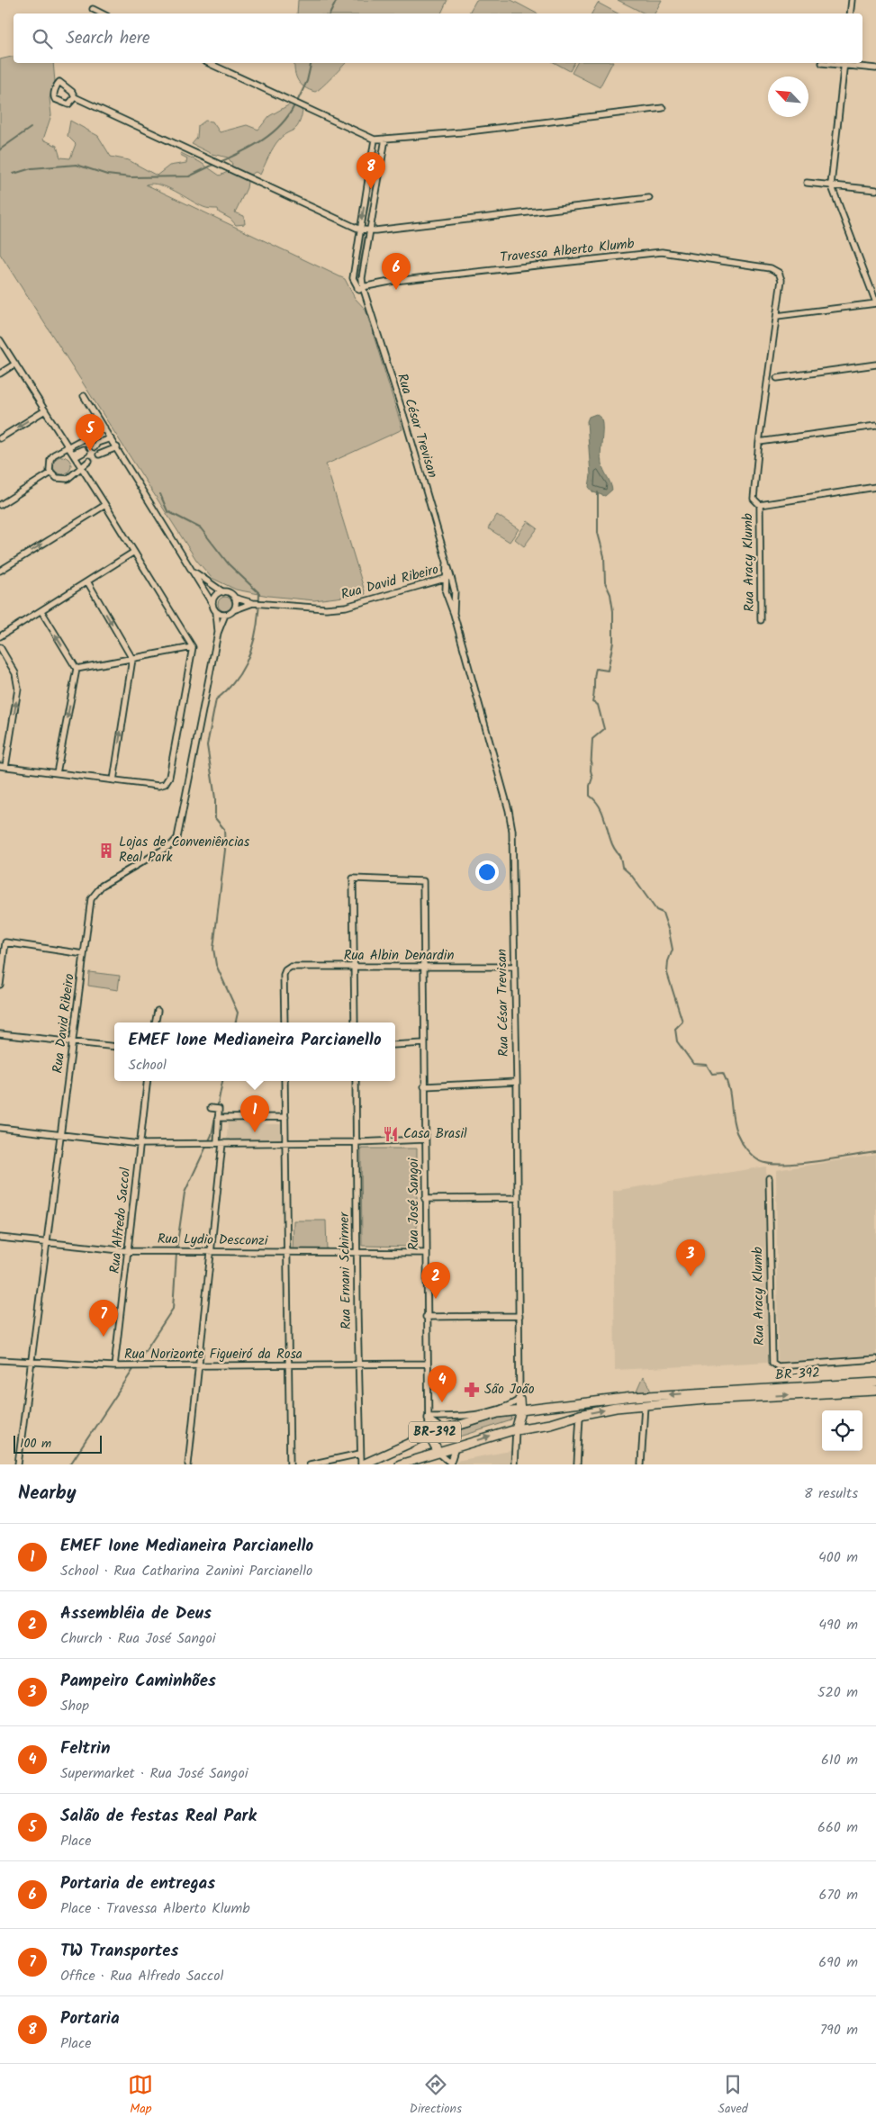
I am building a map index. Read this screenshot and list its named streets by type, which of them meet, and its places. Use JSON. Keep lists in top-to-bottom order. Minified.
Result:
{"streets":{"highway":["BR-392"],"street":["Travessa Alberto Klumb","Rua César Trevisan","Rua Aracy Klumb","Rua David Ribeiro","Rua Albin Denardin","Rua José Sangoi","Rua Alfredo Saccol","Rua Lydio Desconzi","Rua Ernani Schirmer","Rua Norizonte Figueiró da Rosa"]},"crossings":[["Travessa Alberto Klumb","Rua César Trevisan"],["Travessa Alberto Klumb","Rua Aracy Klumb"],["Rua César Trevisan","Rua David Ribeiro"],["Rua César Trevisan","Rua Albin Denardin"],["Rua César Trevisan","BR-392"],["Rua David Ribeiro","Rua Lydio Desconzi"],["Rua David Ribeiro","Rua Norizonte Figueiró da Rosa"],["Rua Albin Denardin","Rua José Sangoi"],["Rua José Sangoi","Rua Lydio Desconzi"],["Rua José Sangoi","Rua Norizonte Figueiró da Rosa"],["Rua José Sangoi","BR-392"],["Rua Alfredo Saccol","Rua Lydio Desconzi"],["Rua Alfredo Saccol","Rua Norizonte Figueiró da Rosa"],["Rua Lydio Desconzi","Rua Ernani Schirmer"],["Rua Ernani Schirmer","Rua Norizonte Figueiró da Rosa"],["Rua Ernani Schirmer","BR-392"]],"places":{"building":["Lojas de Conveniências Real Park"],"restaurant":["Casa Brasil"],"pharmacy":["São João"]},"scale_bar":"100 m","north":"top left","page":{"search":"Search here","pins":["8","6","5","1","3","2","7","4"],"popup":["EMEF Ione Medianeira Parcianello","School"],"scale":"100 m","heading":["Nearby","8 results"],"list":[{"mark":"1","name":"EMEF Ione Medianeira Parcianello","note":"School · Rua Catharina Zanini Parcianello","value":"400 m"},{"mark":"2","name":"Assembléia de Deus","note":"Church · Rua José Sangoi","value":"490 m"},{"mark":"3","name":"Pampeiro Caminhões","note":"Shop","value":"520 m"},{"mark":"4","name":"Feltrin","note":"Supermarket · Rua José Sangoi","value":"610 m"},{"mark":"5","name":"Salão de festas Real Park","note":"Place","value":"660 m"},{"mark":"6","name":"Portaria de entregas","note":"Place · Travessa Alberto Klumb","value":"670 m"},{"mark":"7","name":"TW Transportes","note":"Office · Rua Alfredo Saccol","value":"690 m"},{"mark":"8","name":"Portaria","note":"Place","value":"790 m"}],"nav":["Map","Directions","Saved"]}}
